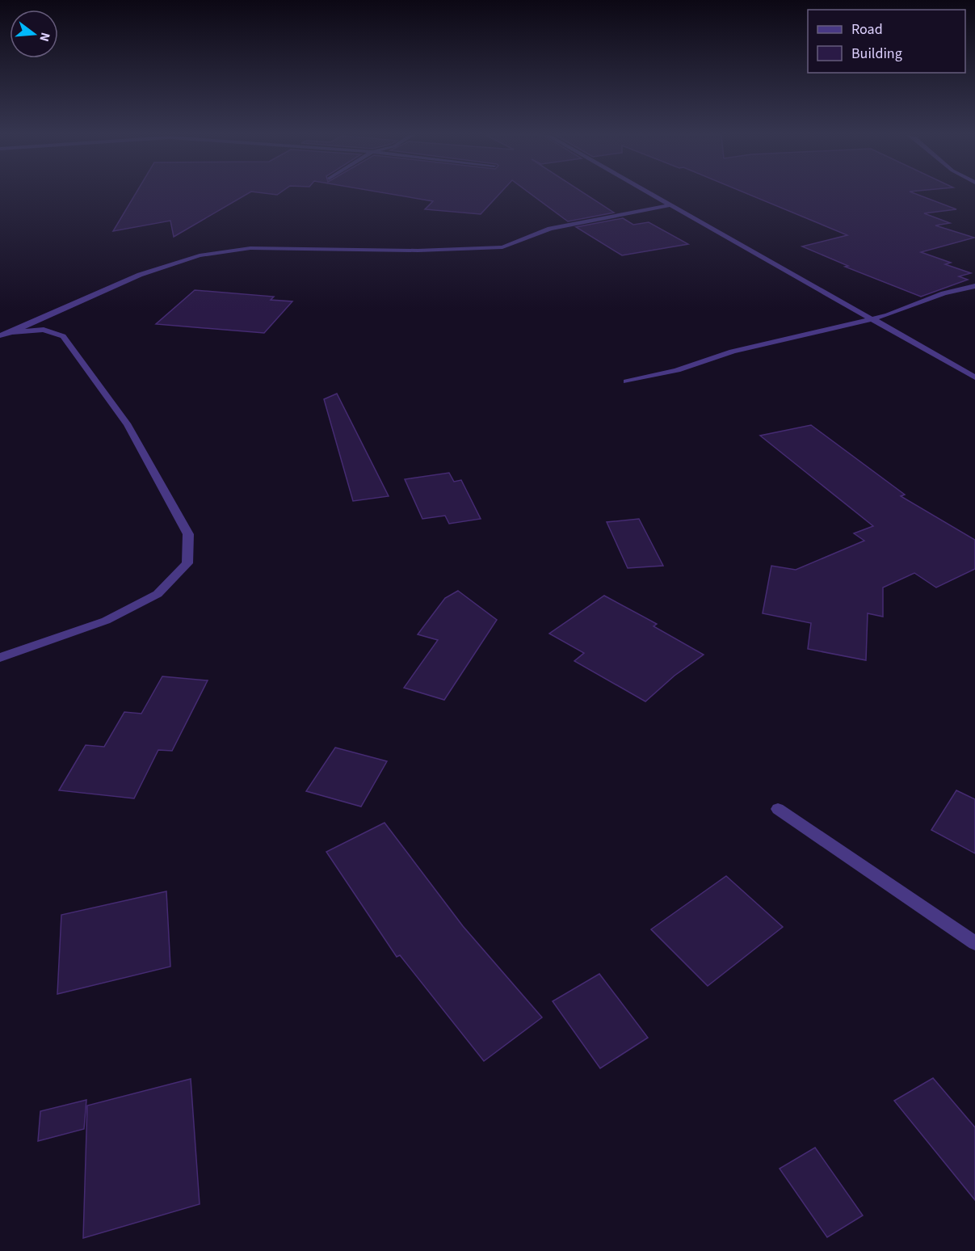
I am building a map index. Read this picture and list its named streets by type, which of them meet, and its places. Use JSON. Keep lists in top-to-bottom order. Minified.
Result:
{"legend":["Road","Building"],"north":"right"}
